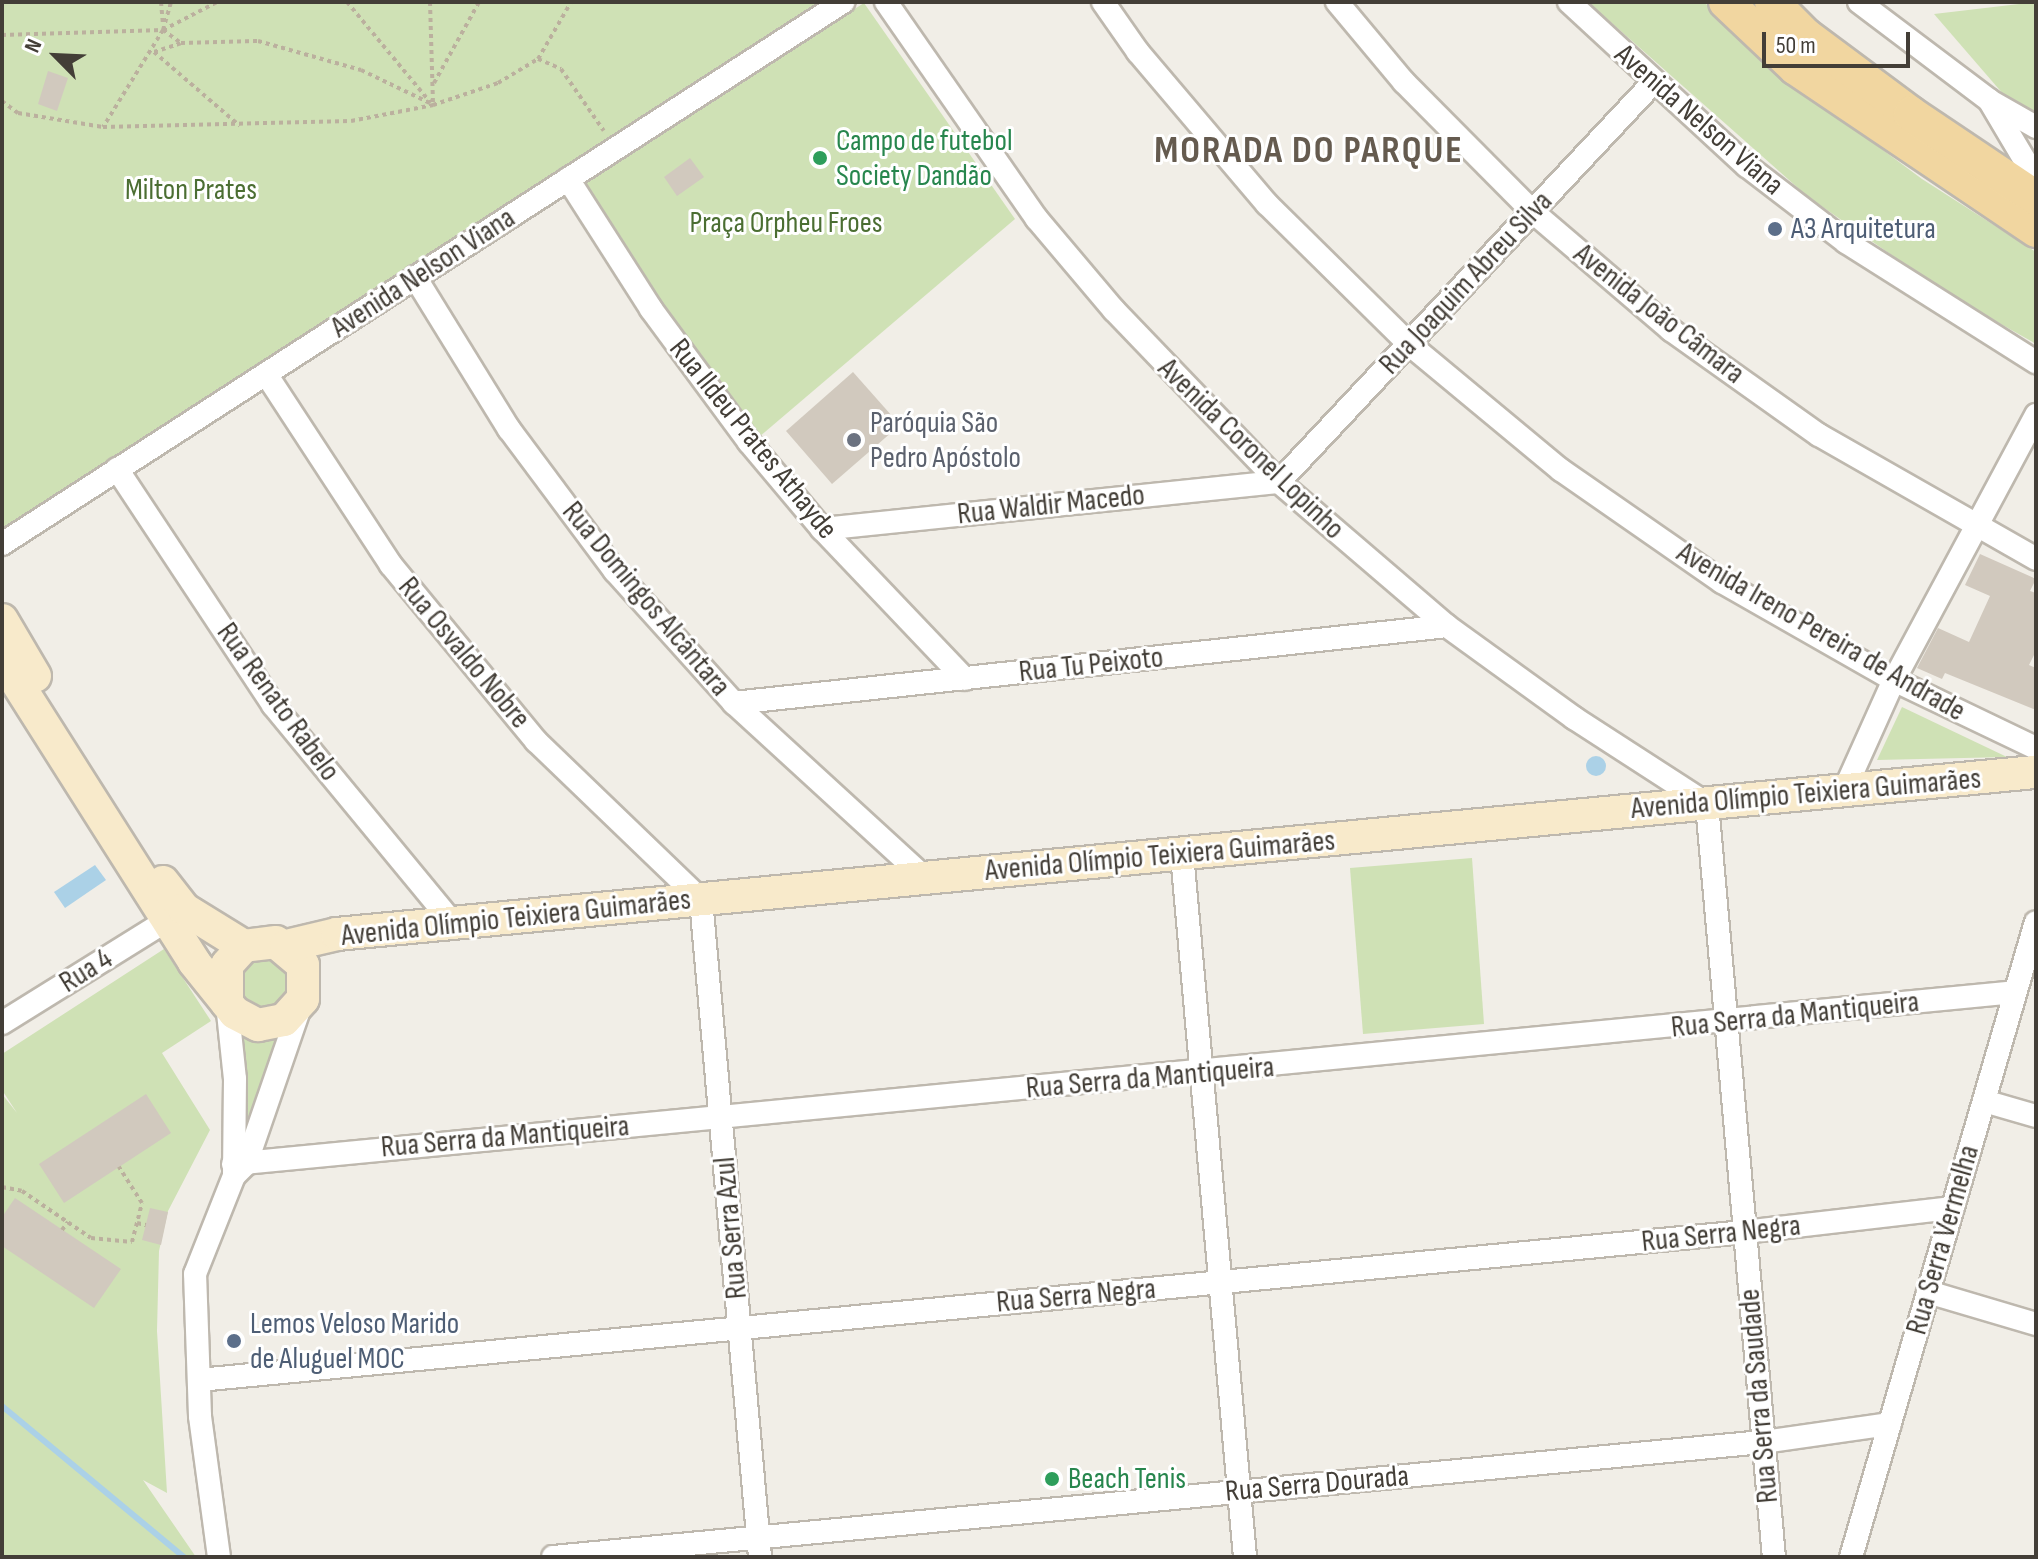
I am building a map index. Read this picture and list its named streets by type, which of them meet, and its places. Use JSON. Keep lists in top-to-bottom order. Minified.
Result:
{"streets":{"street":["Avenida Nelson Viana","Rua Joaquim Abreu Silva","Avenida João Câmara","Rua Ildeu Prates Athayde","Avenida Coronel Lopinho","Rua Waldir Macedo","Rua Domingos Alcântara","Avenida Ireno Pereira de Andrade","Rua Osvaldo Nobre","Rua Tu Peixoto","Rua Renato Rabelo","Avenida Olímpio Teixiera Guimarães","Rua 4","Rua Serra da Mantiqueira","Rua Serra Azul","Rua Serra Negra","Rua Serra Vermelha","Rua Serra da Saudade","Rua Serra Dourada"]},"crossings":[["Avenida Nelson Viana","Rua Joaquim Abreu Silva"],["Avenida Nelson Viana","Rua Ildeu Prates Athayde"],["Avenida Nelson Viana","Rua Domingos Alcântara"],["Avenida Nelson Viana","Rua Osvaldo Nobre"],["Avenida Nelson Viana","Rua Renato Rabelo"],["Rua Joaquim Abreu Silva","Avenida João Câmara"],["Rua Joaquim Abreu Silva","Avenida Coronel Lopinho"],["Rua Joaquim Abreu Silva","Rua Waldir Macedo"],["Rua Joaquim Abreu Silva","Avenida Ireno Pereira de Andrade"],["Rua Ildeu Prates Athayde","Rua Waldir Macedo"],["Rua Ildeu Prates Athayde","Rua Tu Peixoto"],["Avenida Coronel Lopinho","Rua Waldir Macedo"],["Avenida Coronel Lopinho","Rua Tu Peixoto"],["Avenida Coronel Lopinho","Avenida Olímpio Teixiera Guimarães"],["Avenida Coronel Lopinho","Rua Serra da Saudade"],["Rua Domingos Alcântara","Rua Tu Peixoto"],["Rua Domingos Alcântara","Avenida Olímpio Teixiera Guimarães"],["Rua Osvaldo Nobre","Avenida Olímpio Teixiera Guimarães"],["Rua Osvaldo Nobre","Rua Serra Azul"],["Rua Renato Rabelo","Avenida Olímpio Teixiera Guimarães"],["Avenida Olímpio Teixiera Guimarães","Rua Serra Azul"],["Avenida Olímpio Teixiera Guimarães","Rua Serra da Saudade"],["Rua Serra da Mantiqueira","Rua Serra Azul"],["Rua Serra da Mantiqueira","Rua Serra Vermelha"],["Rua Serra da Mantiqueira","Rua Serra da Saudade"],["Rua Serra Azul","Rua Serra Negra"],["Rua Serra Azul","Rua Serra Dourada"],["Rua Serra Negra","Rua Serra Vermelha"],["Rua Serra Negra","Rua Serra da Saudade"],["Rua Serra Vermelha","Rua Serra Dourada"],["Rua Serra da Saudade","Rua Serra Dourada"]],"districts":["MORADA DO PARQUE"],"parks":["Milton Prates","Praça Orpheu Froes"],"places":["Campo de futebol Society Dandão","A3 Arquitetura","Paróquia São Pedro Apóstolo","Lemos Veloso Marido de Aluguel MOC","Beach Tenis"],"scale_bar":"50 m","north":"top left"}
